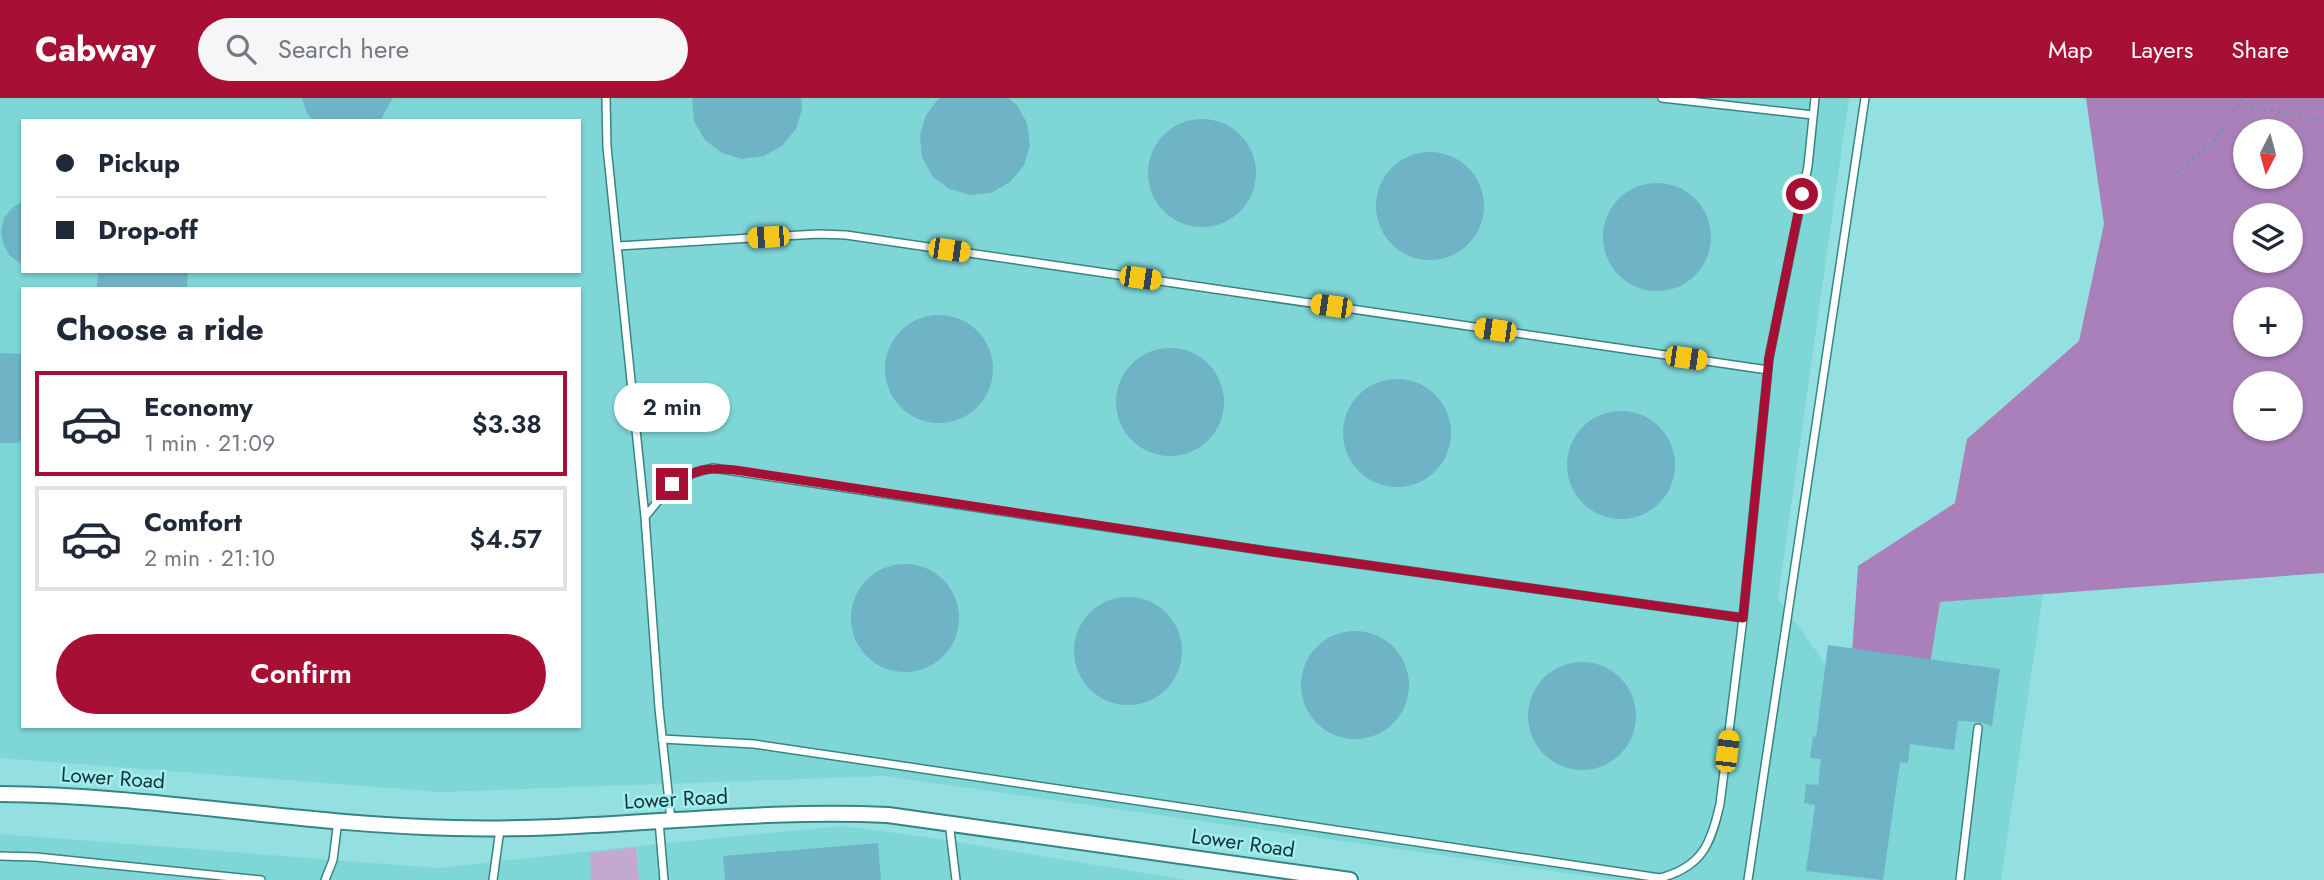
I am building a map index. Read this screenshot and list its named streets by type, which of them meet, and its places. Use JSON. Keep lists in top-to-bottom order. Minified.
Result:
{"streets":{"street":["Lower Road"]},"north":"bottom","page":{"header":"Cabway","search":"Search here","nav":["Map","Layers","Share"],"map_buttons":["+","−"],"banner":["Pickup","Drop-off"],"heading":"Choose a ride","list":[{"name":"Economy","note":"1 min · 21:09","value":"$3.38"},{"name":"Comfort","note":"2 min · 21:10","value":"$4.57"}],"bubble":"2 min","buttons":"Confirm"}}
